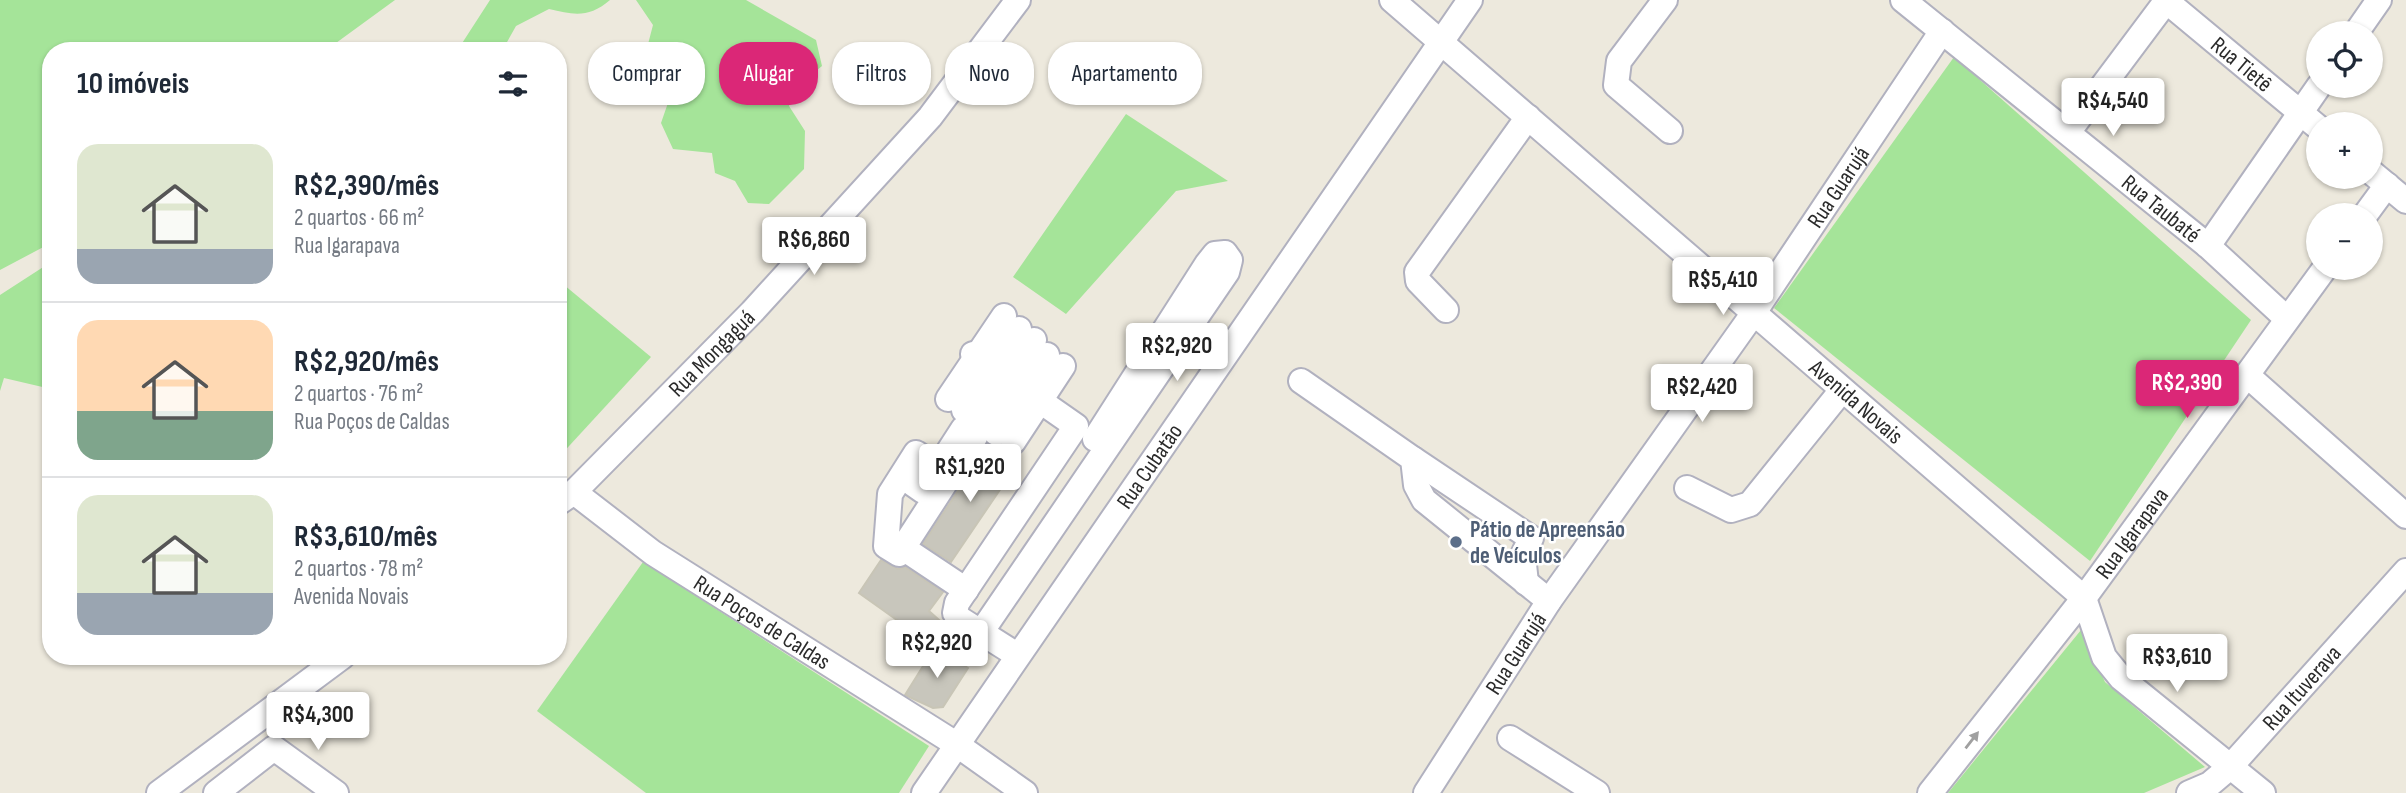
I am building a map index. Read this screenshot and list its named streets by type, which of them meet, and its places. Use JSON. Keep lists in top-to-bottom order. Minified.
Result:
{"streets":{"street":["Rua Tietê","Rua Guarujá","Rua Taubaté","Rua Mongaguá","Avenida Novais","Rua Cubatão","Rua Igarapava","Rua Poços de Caldas","Rua Ituverava"]},"crossings":[["Rua Guarujá","Rua Taubaté"],["Rua Guarujá","Avenida Novais"],["Rua Taubaté","Rua Igarapava"],["Avenida Novais","Rua Cubatão"],["Avenida Novais","Rua Igarapava"],["Rua Cubatão","Rua Poços de Caldas"]],"one_way":["Rua Igarapava"],"places":["Pátio de Apreensão de Veículos"],"page":{"map_buttons":["+","−"],"chip":["Comprar","Alugar","Filtros","Novo","Apartamento"],"heading":"10 imóveis","price":["R$4,540","R$6,860","R$5,410","R$2,920","R$2,390","R$2,420","R$1,920","R$2,920","R$3,610","R$4,300"],"list":[{"name":"R$2,390/mês","note":"2 quartos · 66 m² · Rua Igarapava"},{"name":"R$2,920/mês","note":"2 quartos · 76 m² · Rua Poços de Caldas"},{"name":"R$3,610/mês","note":"2 quartos · 78 m² · Avenida Novais"}]}}
